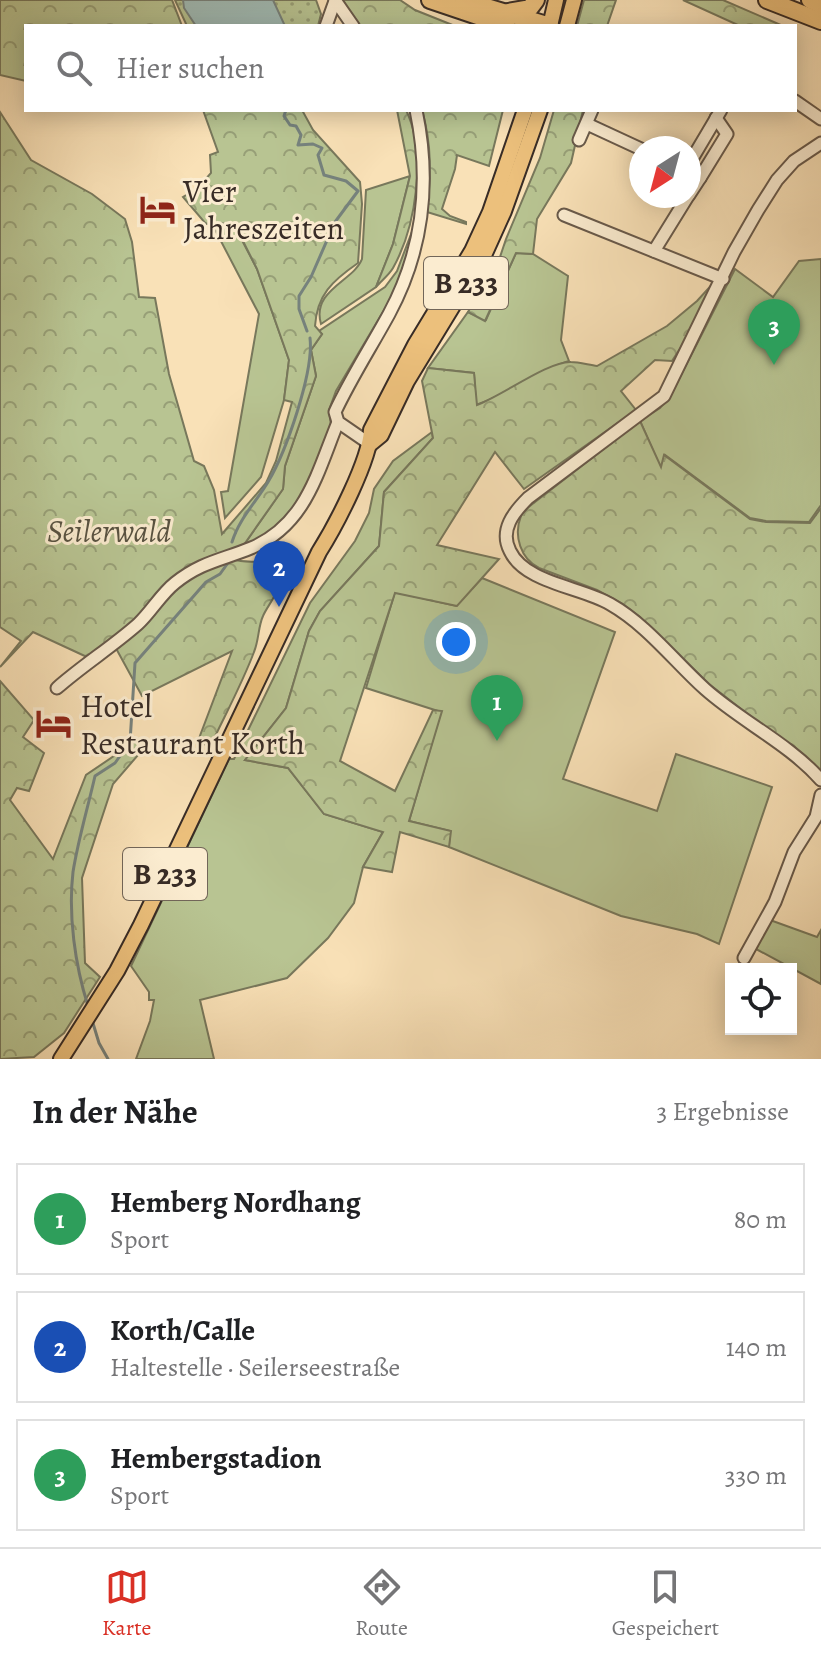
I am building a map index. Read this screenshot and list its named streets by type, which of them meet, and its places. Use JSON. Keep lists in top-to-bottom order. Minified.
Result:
{"streets":{"main road":["B 233"]},"parks":["Seilerwald"],"places":{"hotel":["Vier Jahreszeiten","Hotel Restaurant Korth"]},"north":"bottom left","page":{"search":"Hier suchen","pins":["3","2","1"],"heading":["In der Nähe","3 Ergebnisse"],"list":[{"mark":"1","name":"Hemberg Nordhang","note":"Sport","value":"80 m"},{"mark":"2","name":"Korth/Calle","note":"Haltestelle · Seilerseestraße","value":"140 m"},{"mark":"3","name":"Hembergstadion","note":"Sport","value":"330 m"}],"nav":["Karte","Route","Gespeichert"]}}
